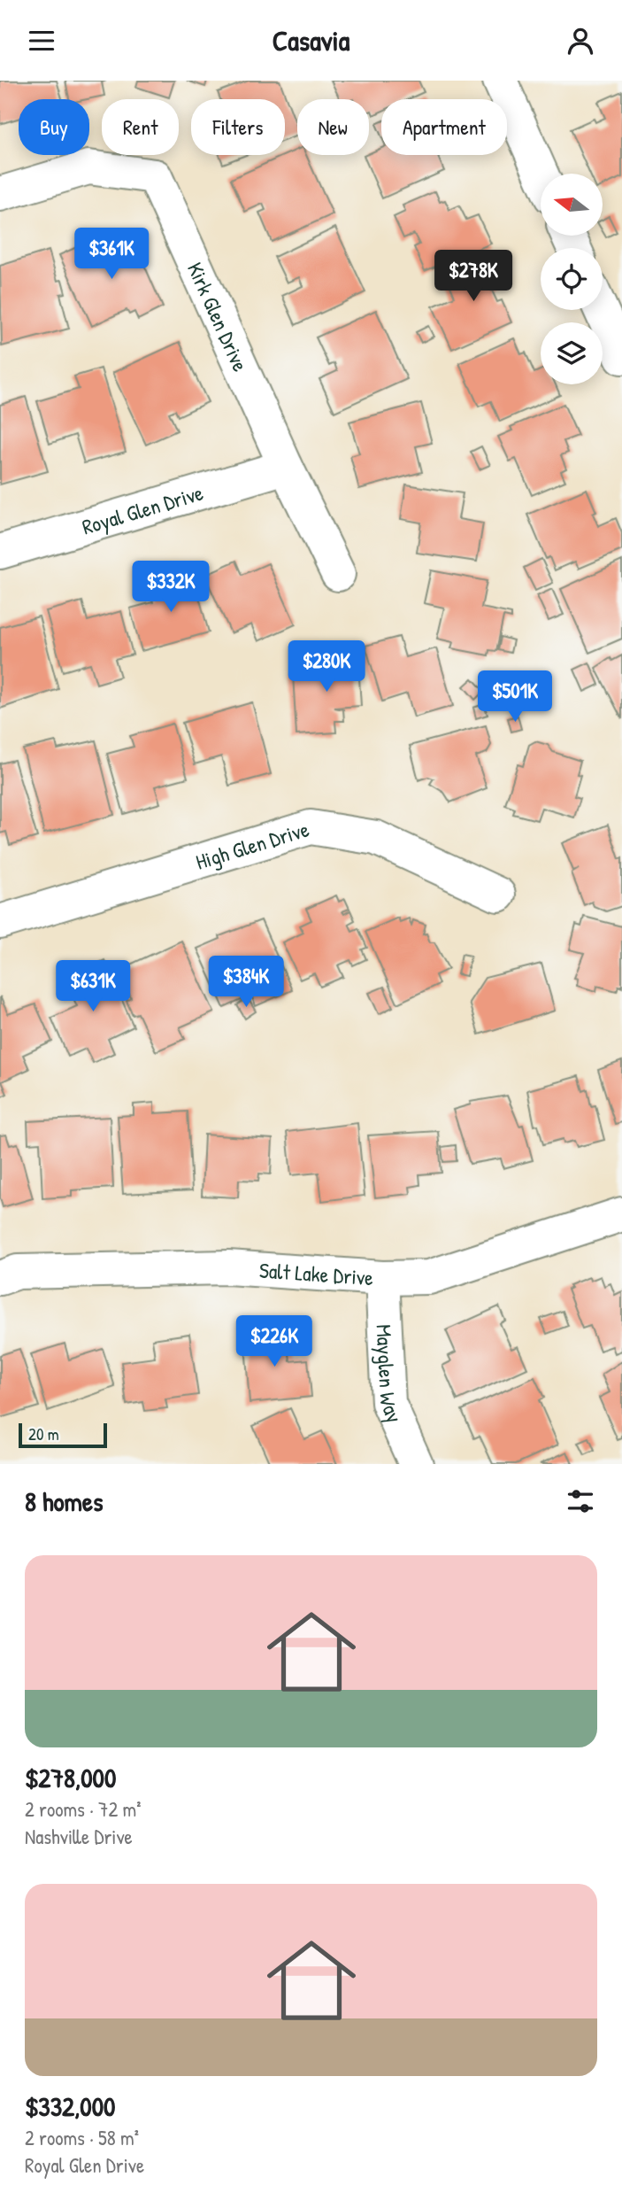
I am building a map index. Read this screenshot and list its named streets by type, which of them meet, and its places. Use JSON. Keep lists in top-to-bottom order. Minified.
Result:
{"streets":{"street":["Kirk Glen Drive","Royal Glen Drive","High Glen Drive","Salt Lake Drive","Mayglen Way"]},"crossings":[["Kirk Glen Drive","Royal Glen Drive"],["Salt Lake Drive","Mayglen Way"]],"scale_bar":"20 m","north":"left","page":{"header":"Casavia","chip":["Buy","Rent","Filters","New","Apartment"],"price":["$361K","$278K","$332K","$280K","$501K","$384K","$631K","$226K"],"scale":"20 m","heading":"8 homes","list":[{"name":"$278,000","note":"2 rooms · 72 m² · Nashville Drive"},{"name":"$332,000","note":"2 rooms · 58 m² · Royal Glen Drive"}]}}
